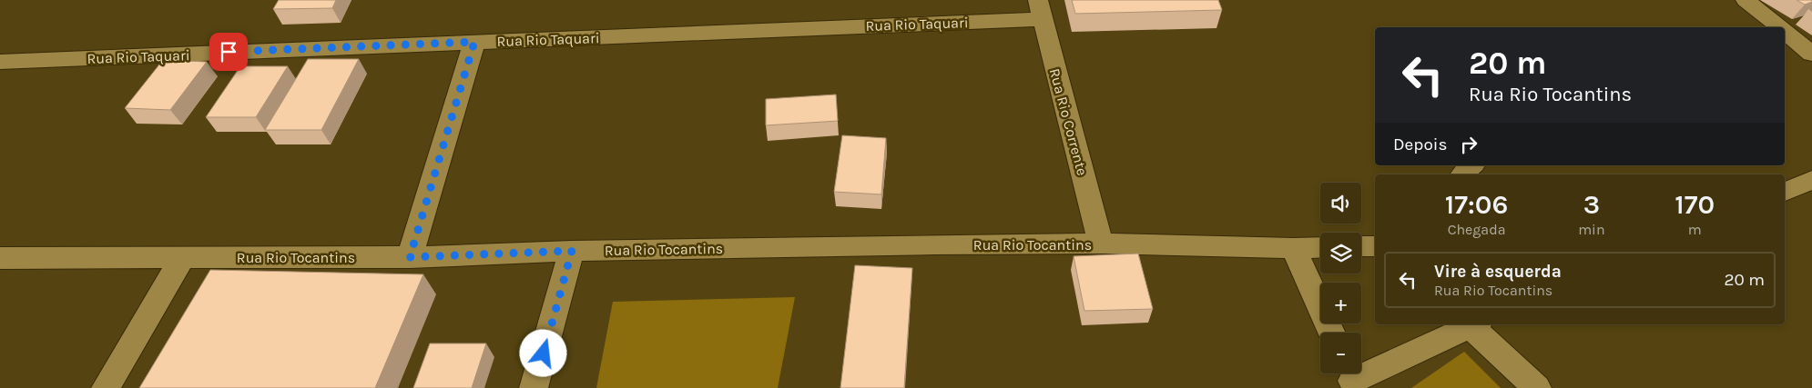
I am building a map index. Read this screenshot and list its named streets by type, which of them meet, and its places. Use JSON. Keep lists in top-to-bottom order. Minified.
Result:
{"streets":{"street":["Rua Rio Taquari","Rua Rio Corrente","Rua Rio Tocantins"]},"crossings":[["Rua Rio Taquari","Rua Rio Corrente"],["Rua Rio Corrente","Rua Rio Tocantins"]],"page":{"turn":["20 m","Rua Rio Tocantins"],"then":"Depois","eta":["17:06","Chegada","3","min","170","m"],"map_buttons":["+","−"],"list":[{"name":"Vire à esquerda","note":"Rua Rio Tocantins","value":"20 m"}]}}
